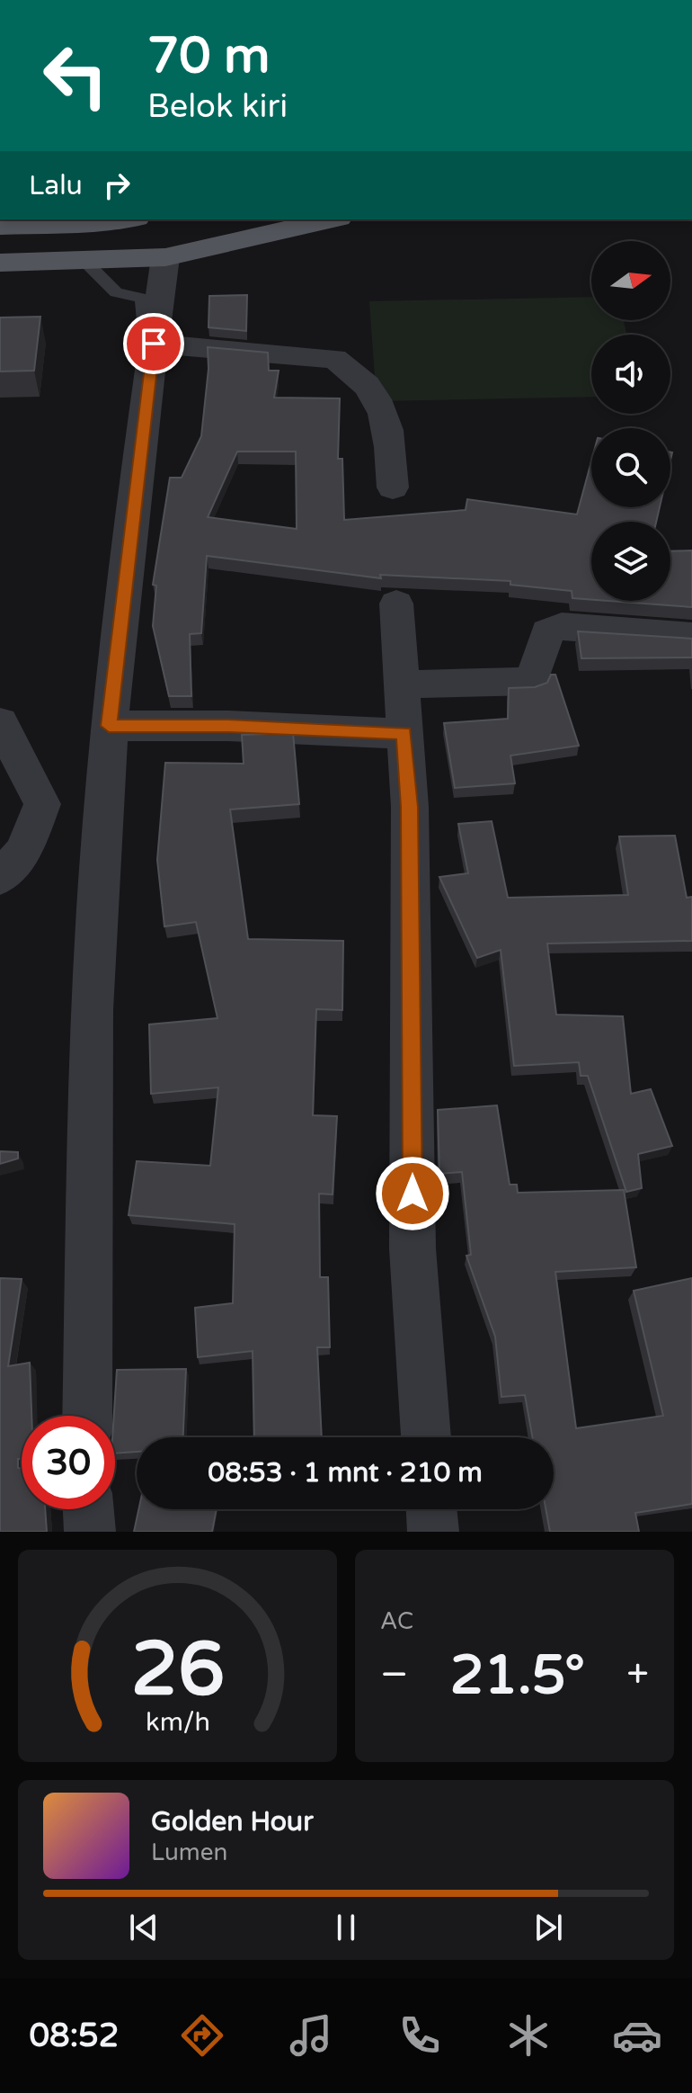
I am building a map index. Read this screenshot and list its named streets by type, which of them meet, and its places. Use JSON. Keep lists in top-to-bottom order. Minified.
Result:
{"north":"right","page":{"turn":["70 m","Belok kiri"],"then":"Lalu","limit":"30","trip":"08:53 · 1 mnt · 210 m","tile":"AC","heat":["−","21.5°","+"],"song":["Golden Hour","Lumen"],"tabs":"08:52","gauge":["26","km/h"]}}
